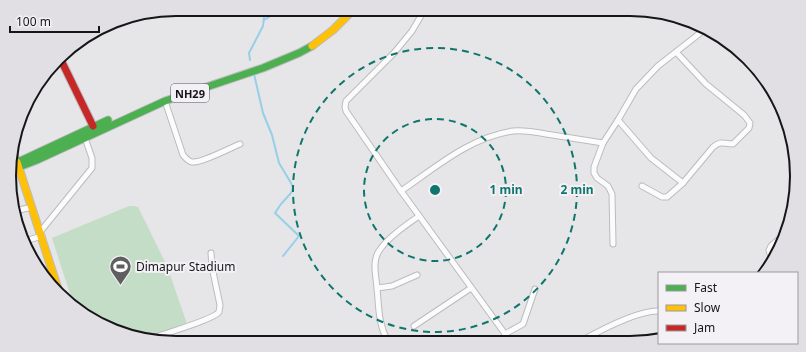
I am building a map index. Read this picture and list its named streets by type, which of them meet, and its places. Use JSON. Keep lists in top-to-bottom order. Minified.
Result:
{"streets":{"main road":["NH29"]},"places":{"sports":["Dimapur Stadium"]},"legend":["Fast","Slow","Jam"],"scale_bar":"100 m","rings":["1 min","2 min"]}
